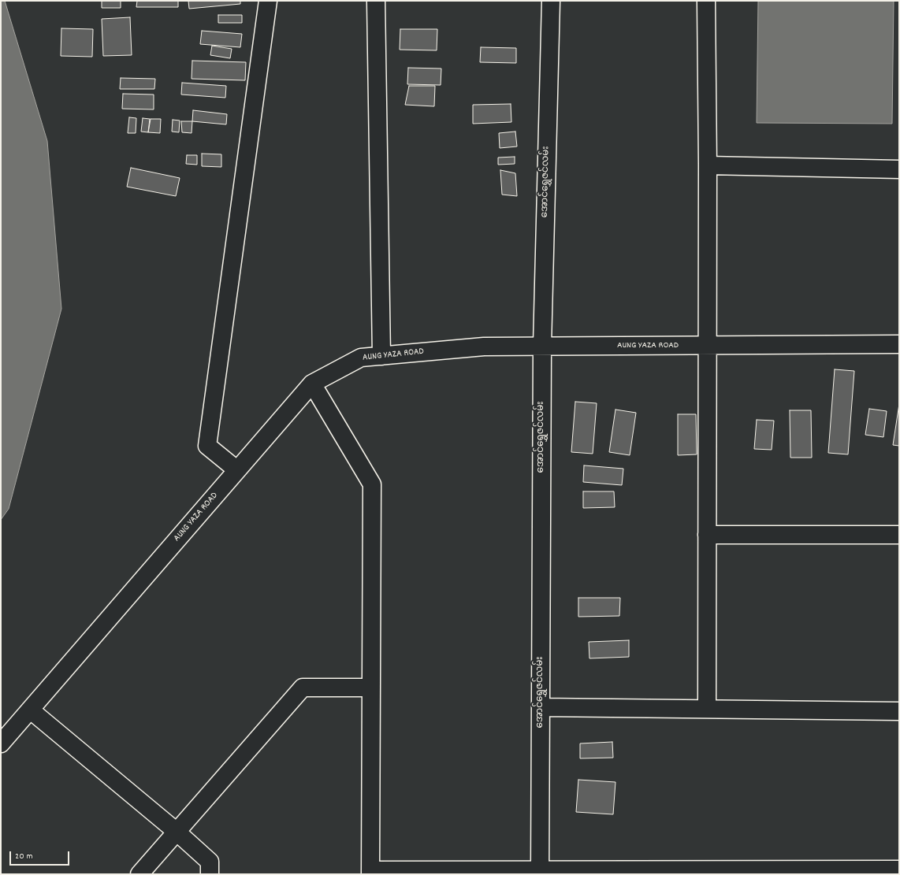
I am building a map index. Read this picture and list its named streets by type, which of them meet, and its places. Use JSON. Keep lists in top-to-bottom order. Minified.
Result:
{"streets":{"street":["အောင်ရွှေဇင်လမ်း","AUNG YAZA ROAD"]},"crossings":[["အောင်ရွှေဇင်လမ်း","AUNG YAZA ROAD"]],"scale_bar":"20 m"}
